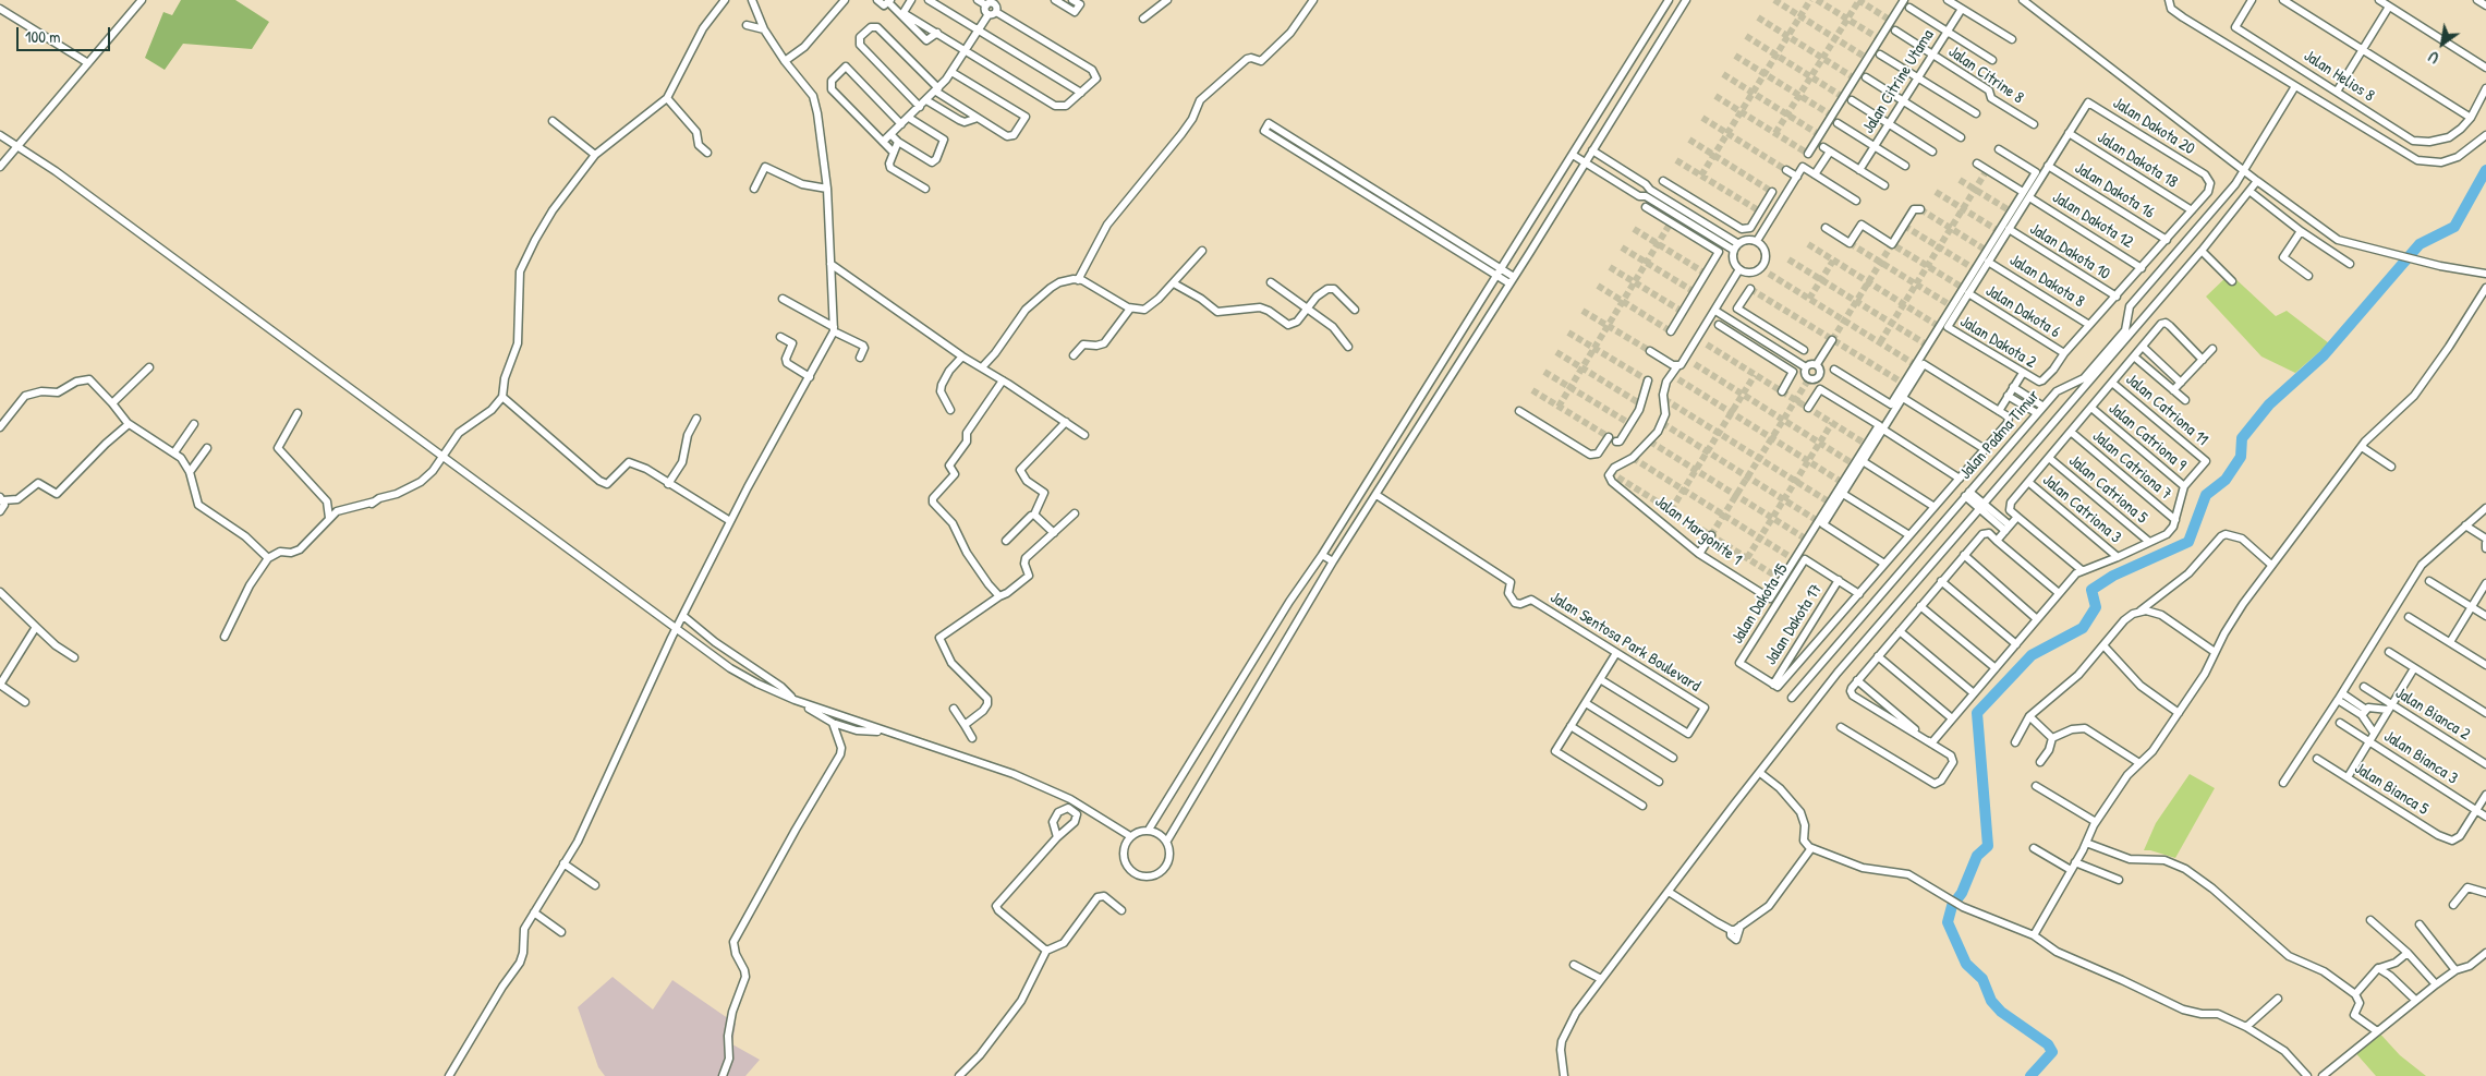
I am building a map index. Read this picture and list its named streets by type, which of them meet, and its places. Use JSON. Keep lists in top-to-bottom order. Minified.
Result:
{"streets":{"street":["Jalan Citrine 8","Jalan Helios 8","Jalan Citrine Utama","Jalan Dakota 20","Jalan Dakota 18","Jalan Dakota 16","Jalan Dakota 12","Jalan Dakota 10","Jalan Dakota 8","Jalan Dakota 6","Jalan Dakota 2","Jalan Catriona 11","Jalan Padma Timur","Jalan Catriona 9","Jalan Catriona 7","Jalan Catriona 5","Jalan Catriona 3","Jalan Margonite 1","Jalan Dakota 15","Jalan Dakota 17","Jalan Sentosa Park Boulevard","Jalan Bianca 2","Jalan Bianca 3","Jalan Bianca 5"]},"crossings":[["Jalan Citrine 8","Jalan Citrine Utama"],["Jalan Dakota 20","Jalan Dakota 18"],["Jalan Dakota 6","Jalan Dakota 2"],["Jalan Catriona 11","Jalan Catriona 9"],["Jalan Dakota 15","Jalan Dakota 17"],["Jalan Bianca 3","Jalan Bianca 5"]],"scale_bar":"100 m","north":"bottom left"}
